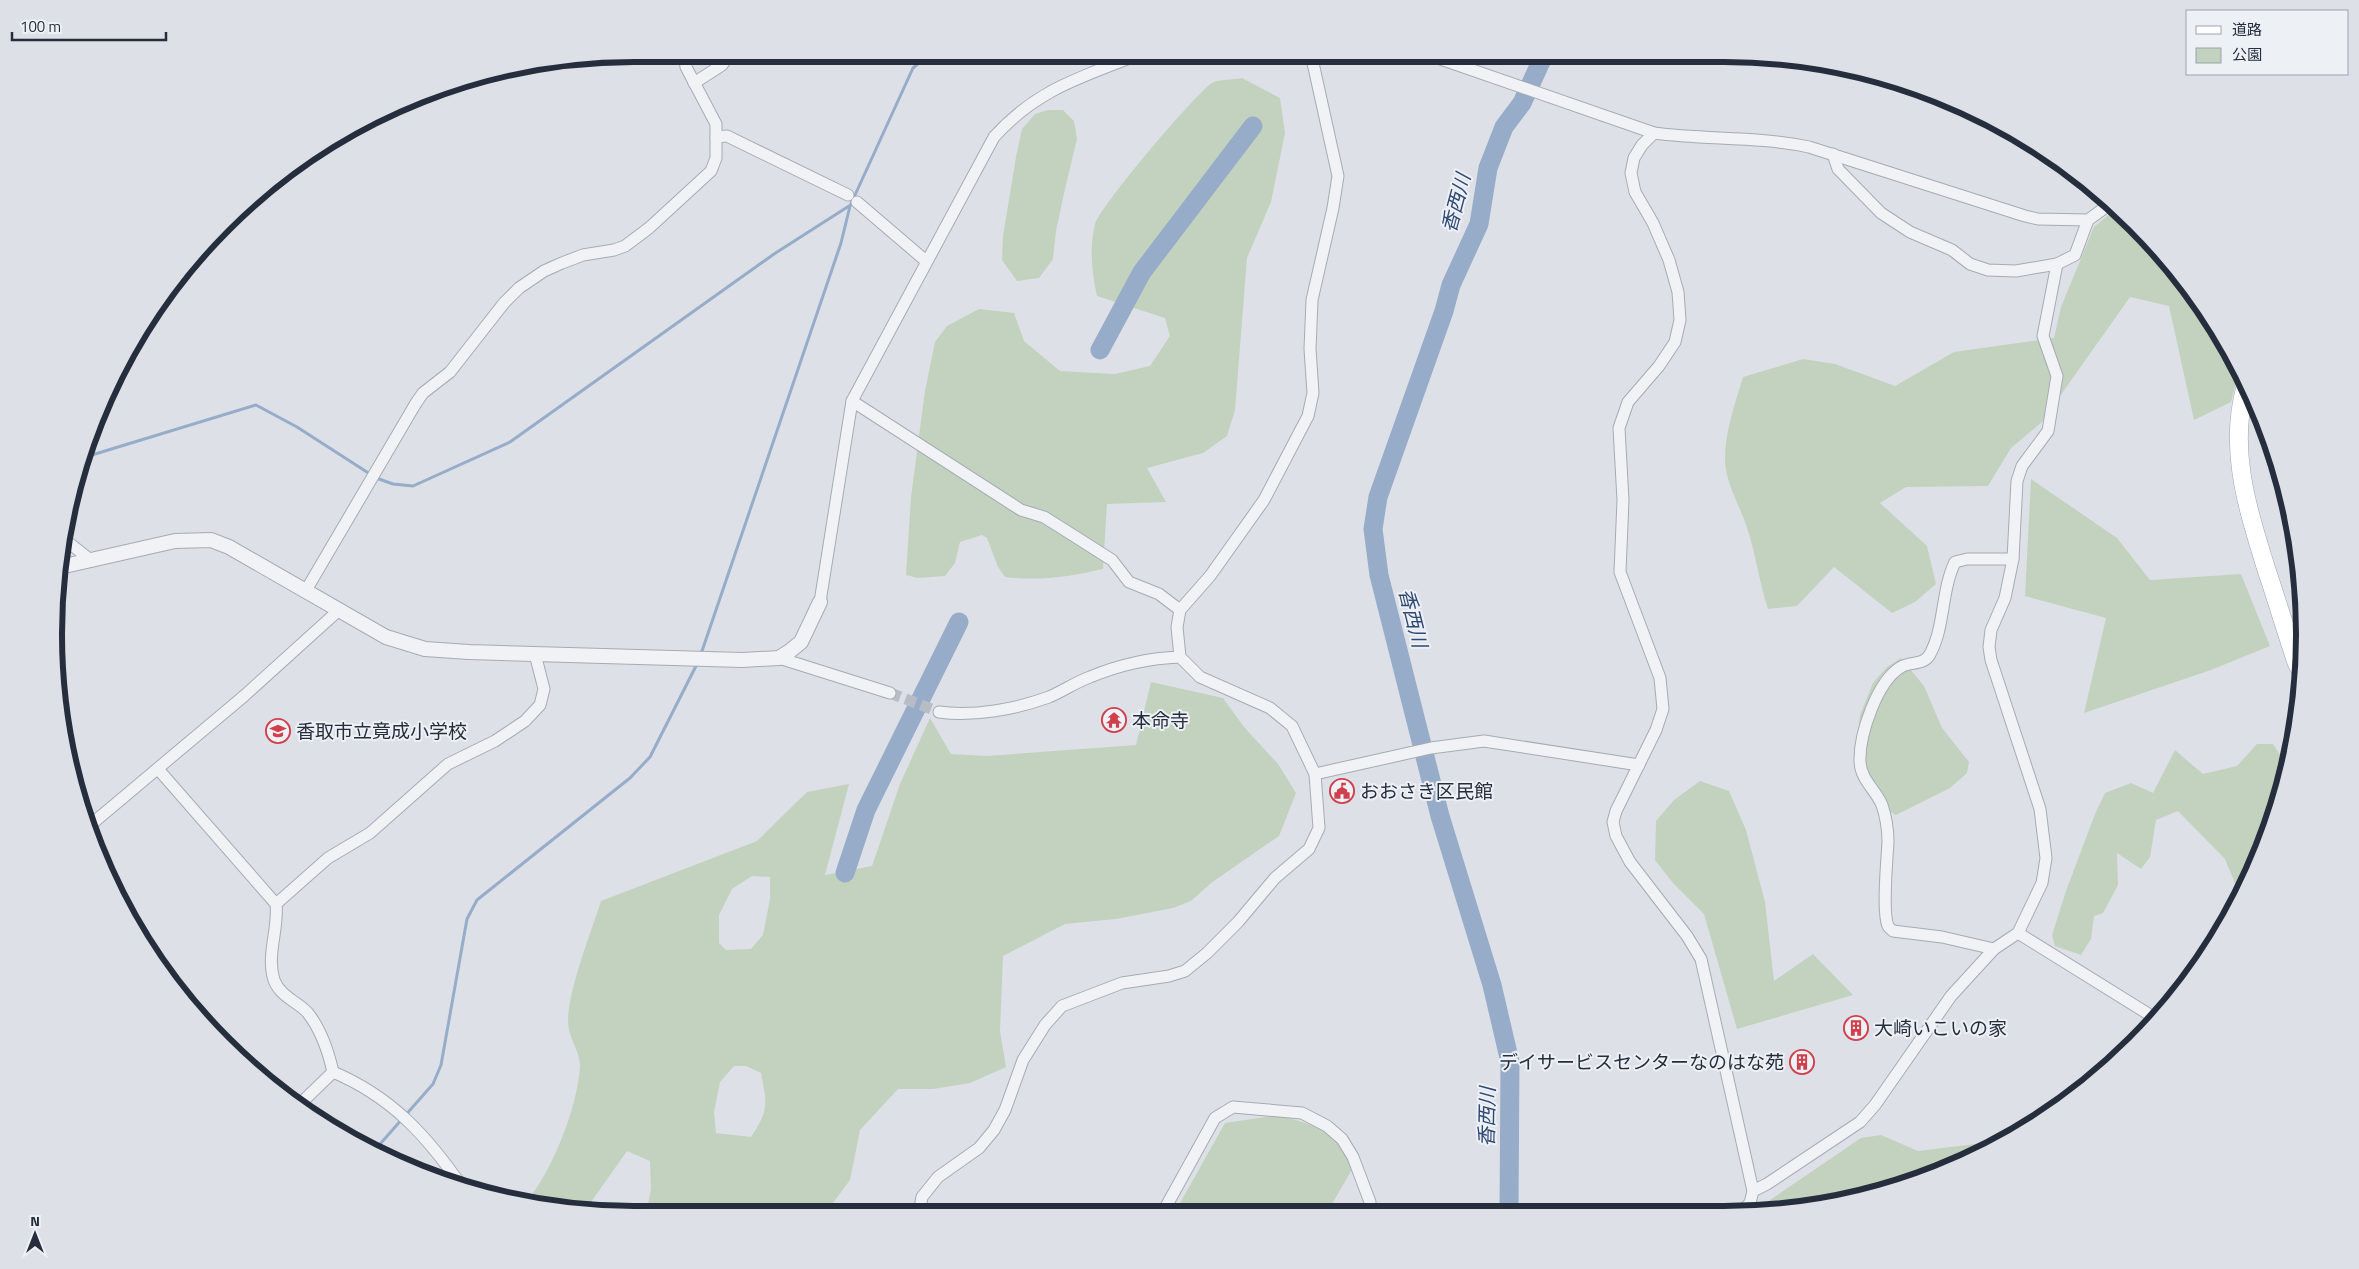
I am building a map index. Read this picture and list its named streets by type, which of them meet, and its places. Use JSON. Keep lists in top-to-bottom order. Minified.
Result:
{"water":["香西川"],"places":{"temple":["本命寺"],"school or university":["香取市立竟成小学校"],"public building":["おおさき区民館"],"building":["大崎いこいの家","デイサービスセンターなのはな苑"]},"legend":["道路","公園"],"scale_bar":"100 m","north":"top"}
